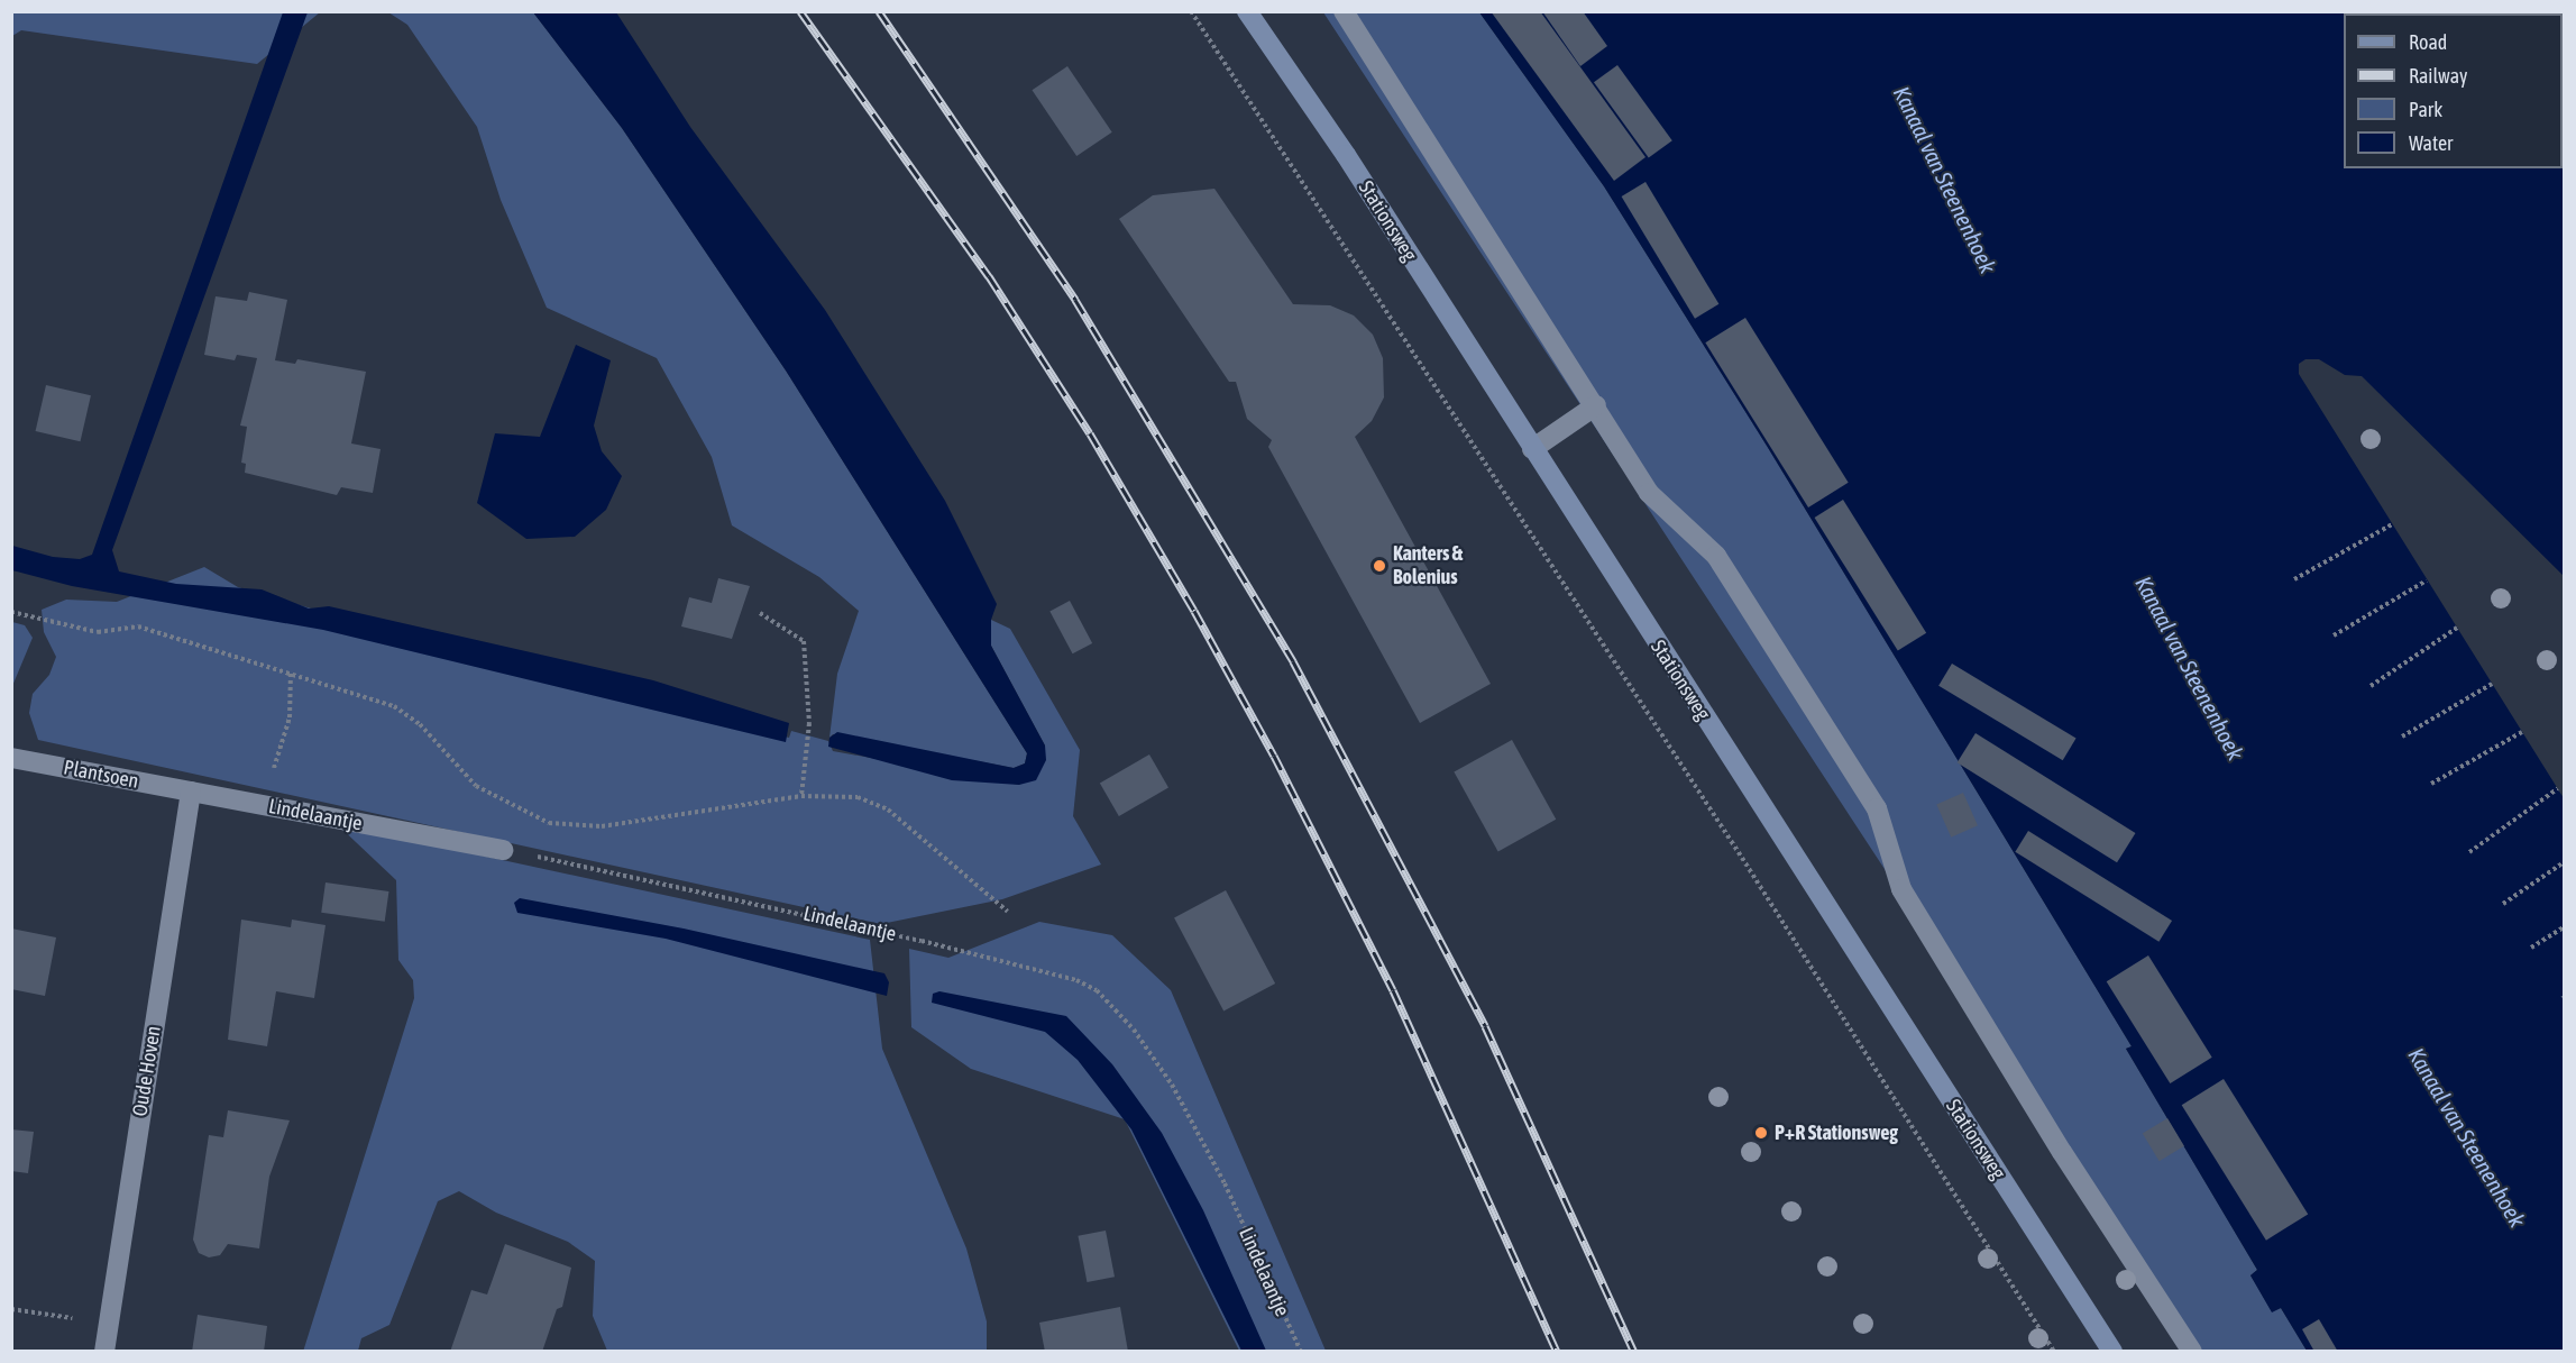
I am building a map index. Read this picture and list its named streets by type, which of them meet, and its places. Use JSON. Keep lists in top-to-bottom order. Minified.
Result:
{"streets":{"main road":["Stationsweg"],"street":["Plantsoen","Lindelaantje","Oude Hoven"]},"crossings":[["Plantsoen","Lindelaantje"],["Plantsoen","Oude Hoven"],["Lindelaantje","Oude Hoven"]],"water":["Kanaal van Steenenhoek"],"places":["Kanters & Bolenius","P+R Stationsweg"],"legend":["Road","Railway","Park","Water"]}
